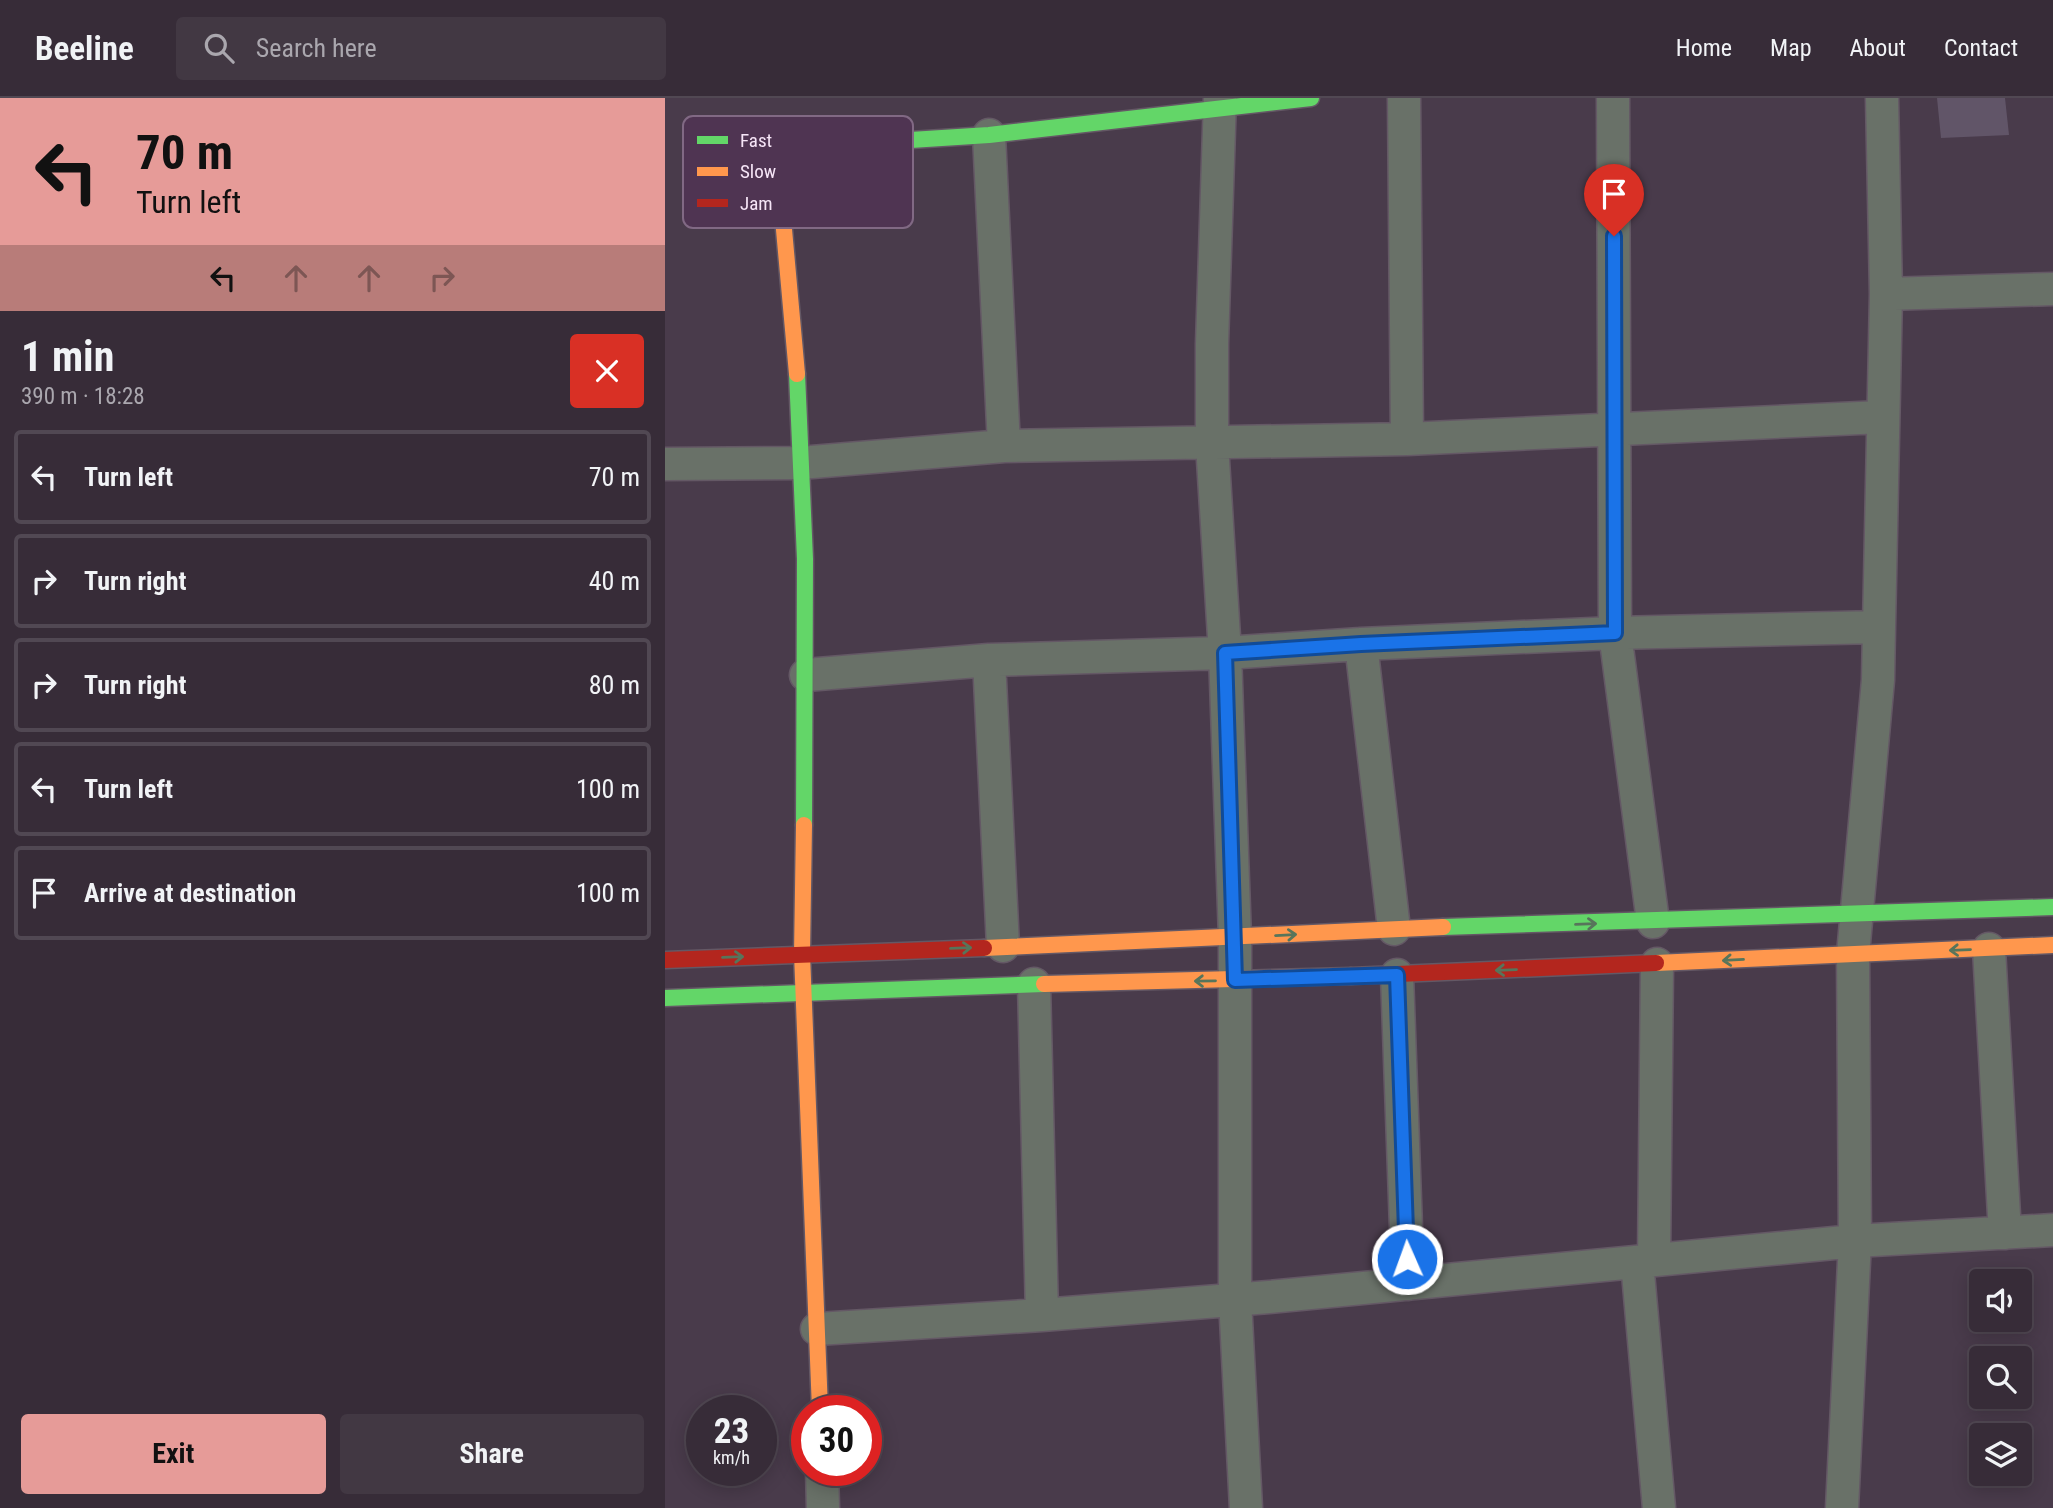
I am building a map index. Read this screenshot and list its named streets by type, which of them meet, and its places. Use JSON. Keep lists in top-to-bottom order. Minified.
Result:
{"legend":["Fast","Slow","Jam"],"page":{"header":"Beeline","search":"Search here","nav":["Home","Map","About","Contact"],"turn":["70 m","Turn left"],"heading":["1 min","390 m · 18:28"],"list":[{"name":"Turn left","value":"70 m"},{"name":"Turn right","value":"40 m"},{"name":"Turn right","value":"80 m"},{"name":"Turn left","value":"100 m"},{"name":"Arrive at destination","value":"100 m"}],"speed":"23 km/h","limit":"30","buttons":["Exit","Share"]}}
